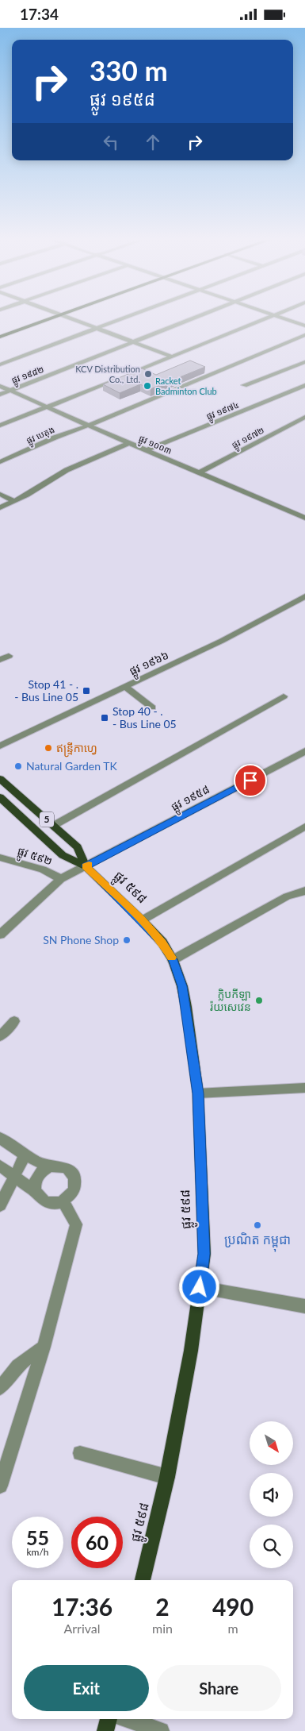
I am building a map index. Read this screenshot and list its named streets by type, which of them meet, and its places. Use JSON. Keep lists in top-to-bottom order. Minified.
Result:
{"streets":{"main road":["5","ផ្លូវ ៥៩៨"],"street":["ផ្លូវ ១៩៨២","ផ្លូវ ១៩៧៤","ផ្លូវ បេតុង","ផ្លូវ ១៩៧២","ផ្លូវ ១០០៣","ផ្លូវ ១៩៦៦","ផ្លូវ ១៩៥៨","ផ្លូវ ៥៩២"]},"crossings":[["ផ្លូវ ១៩៨២","ផ្លូវ ១០០៣"],["ផ្លូវ ១៩៧៤","ផ្លូវ ១០០៣"],["ផ្លូវ បេតុង","ផ្លូវ ១០០៣"],["ផ្លូវ ១៩៧២","ផ្លូវ ១០០៣"],["ផ្លូវ ១៩៥៨","ផ្លូវ ៥៩២"],["ផ្លូវ ១៩៥៨","ផ្លូវ ៥៩៨"]],"places":{"other":["KCV Distribution Co., Ltd.","Racket Badminton Club","ឥន្ទ្រីកាហ្វេ","Natural Garden TK","SN Phone Shop","ក្លិបកីឡា រ៉យសេវេន","ប្រណិត កម្ពុជា"],"transit":["Stop 41 - . - Bus Line 05","Stop 40 - . - Bus Line 05"]},"north":"bottom right","page":{"status":"17:34","turn":["330 m","ផ្លូវ ១៩៥៨"],"speed":"55 km/h","limit":"60","eta":["17:36","Arrival","2","min","490","m"],"buttons":["Exit","Share"]}}
